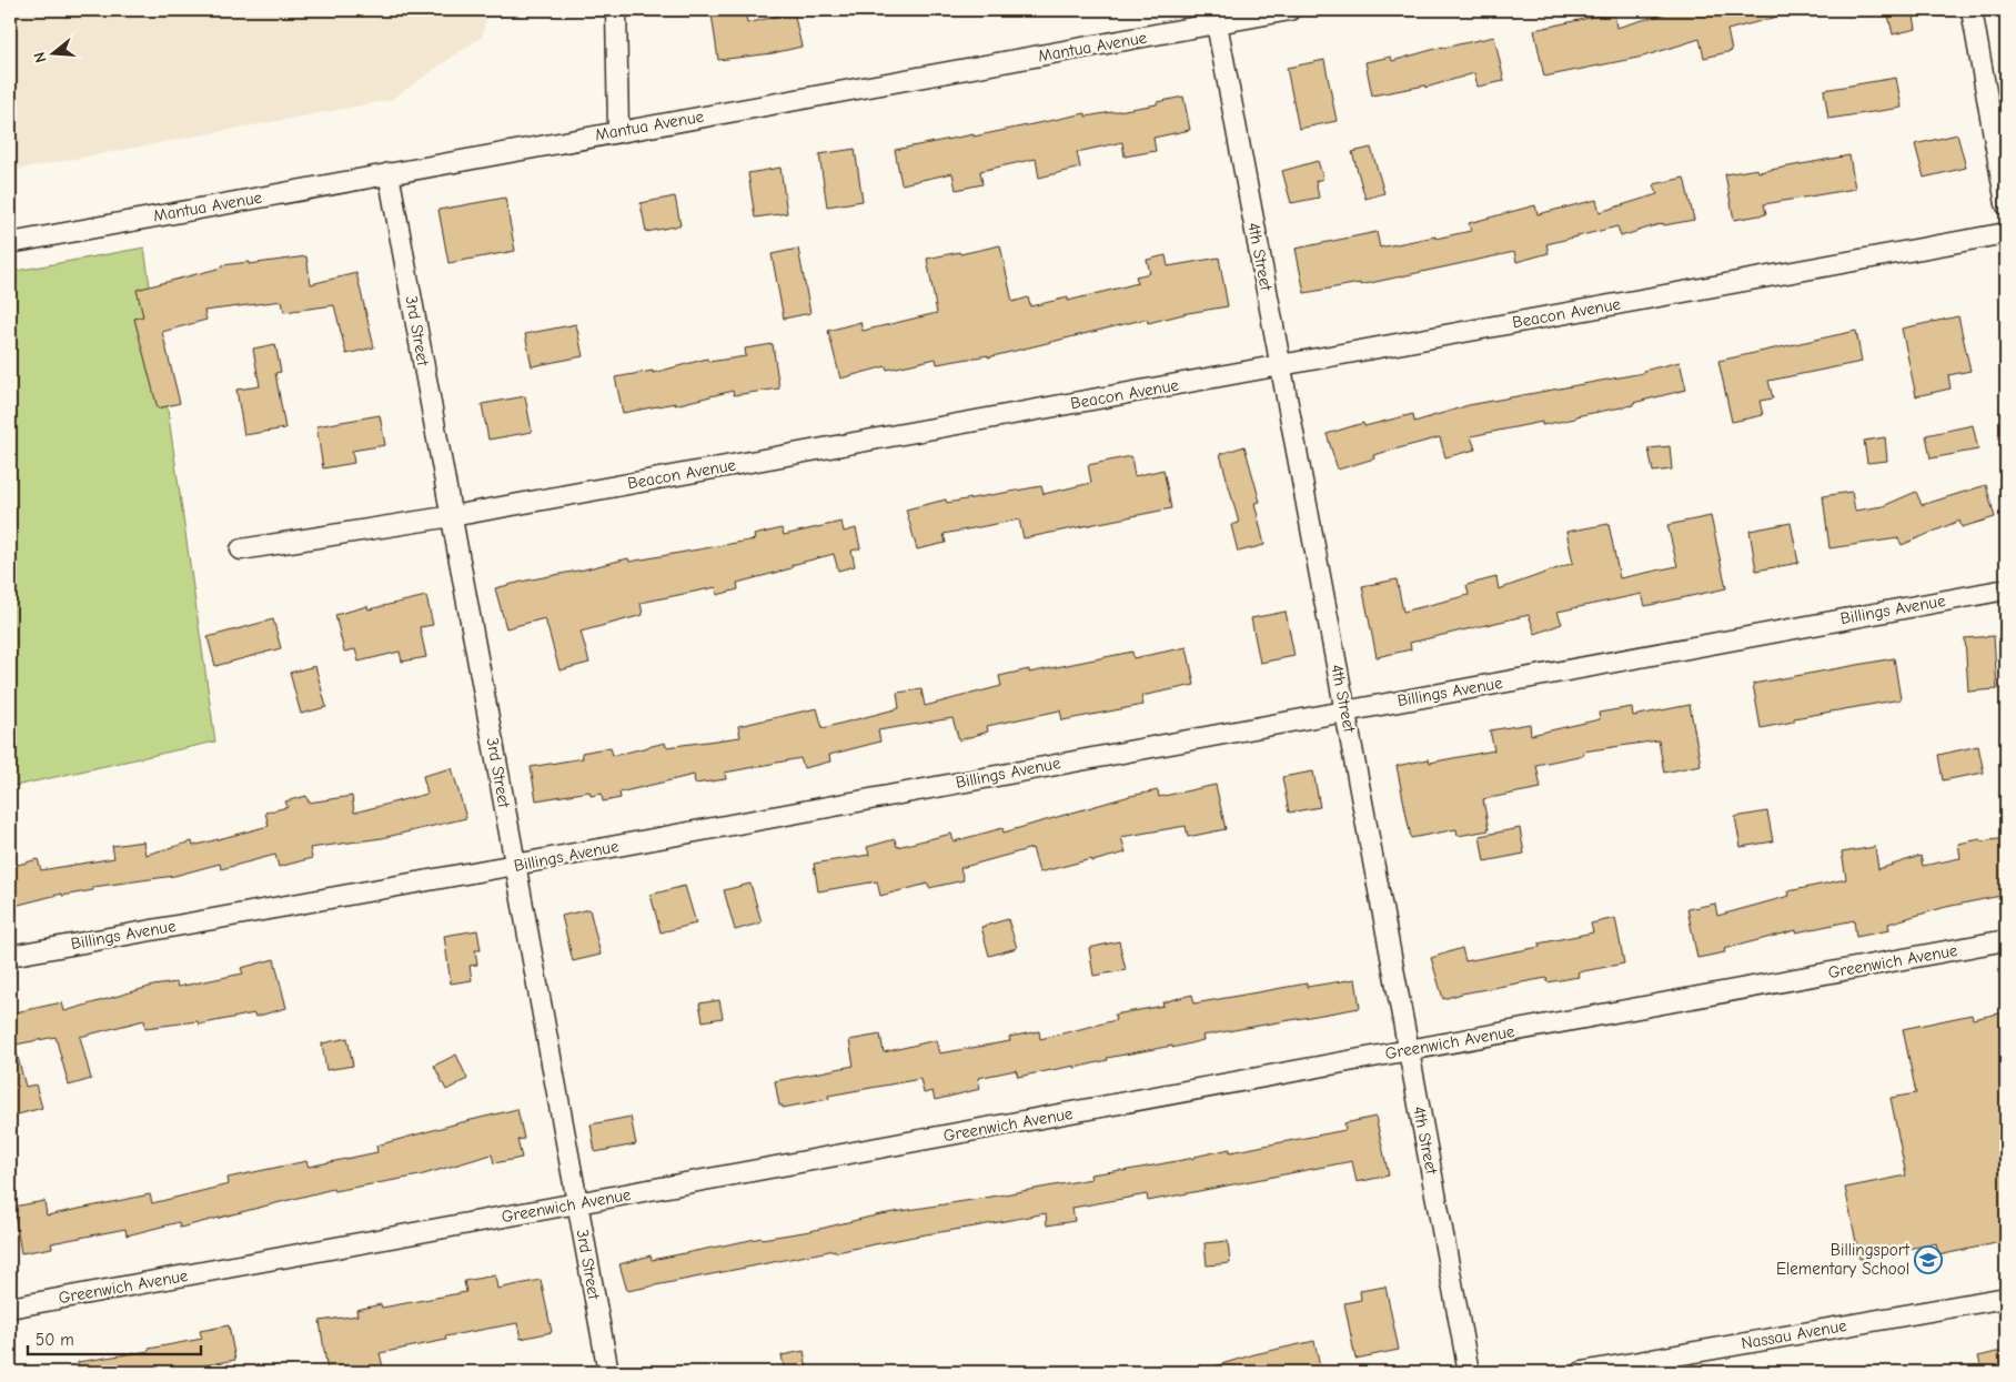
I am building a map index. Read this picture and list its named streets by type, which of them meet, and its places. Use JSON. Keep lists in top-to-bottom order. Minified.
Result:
{"streets":{"street":["Mantua Avenue","4th Street","Beacon Avenue","3rd Street","Billings Avenue","Greenwich Avenue","Nassau Avenue"]},"crossings":[["Mantua Avenue","4th Street"],["Mantua Avenue","3rd Street"],["4th Street","Beacon Avenue"],["4th Street","Billings Avenue"],["4th Street","Greenwich Avenue"],["Beacon Avenue","3rd Street"],["3rd Street","Billings Avenue"],["3rd Street","Greenwich Avenue"]],"places":{"school or university":["Billingsport Elementary School"]},"scale_bar":"50 m","north":"left"}
